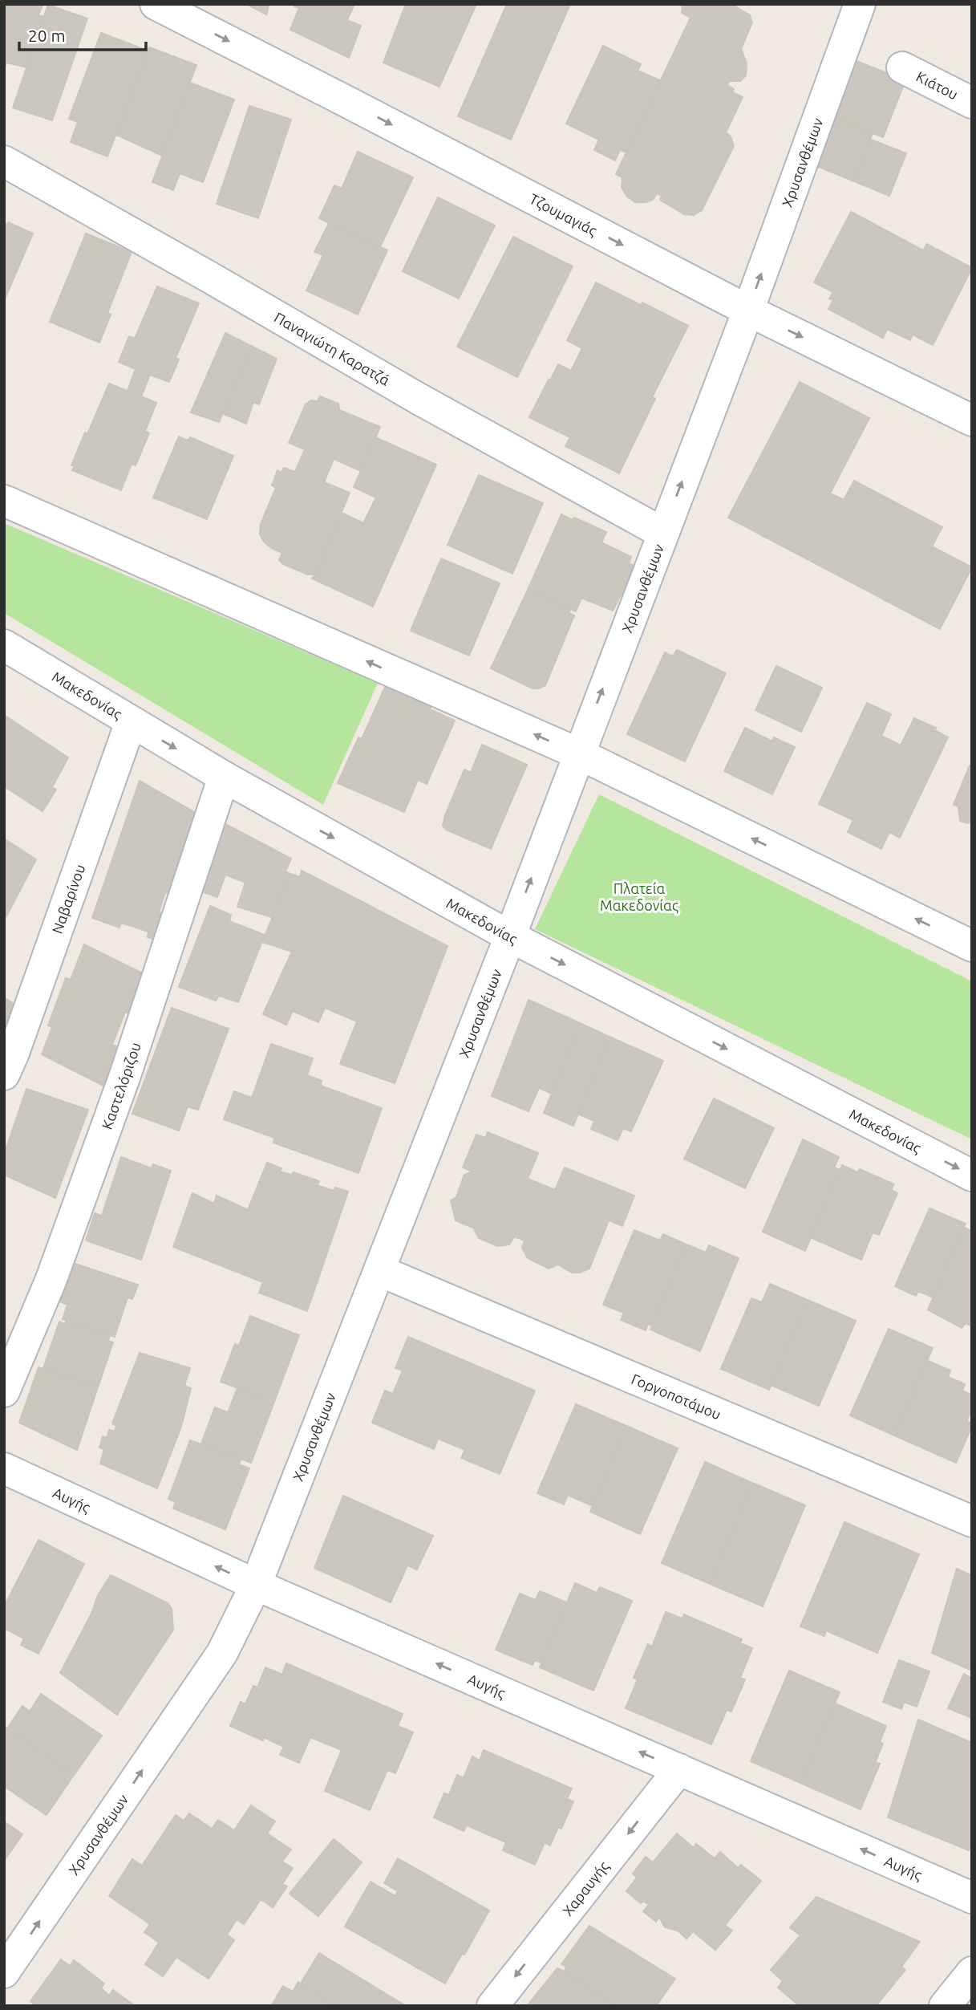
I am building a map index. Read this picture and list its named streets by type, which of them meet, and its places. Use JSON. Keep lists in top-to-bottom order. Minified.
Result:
{"streets":{"street":["Κιάτου","Χρυσανθέμων","Τζουμαγιάς","Παναγιώτη Καρατζά","Μακεδονίας","Ναβαρίνου","Καστελόριζου","Γοργοποτάμου","Αυγής","Χαραυγής"]},"crossings":[["Χρυσανθέμων","Τζουμαγιάς"],["Χρυσανθέμων","Παναγιώτη Καρατζά"],["Χρυσανθέμων","Μακεδονίας"],["Χρυσανθέμων","Γοργοποτάμου"],["Χρυσανθέμων","Αυγής"],["Μακεδονίας","Ναβαρίνου"],["Μακεδονίας","Καστελόριζου"],["Αυγής","Χαραυγής"]],"one_way":["Χρυσανθέμων","Τζουμαγιάς","Αυγής","Χαραυγής"],"parks":["Πλατεία Μακεδονίας"],"scale_bar":"20 m"}
